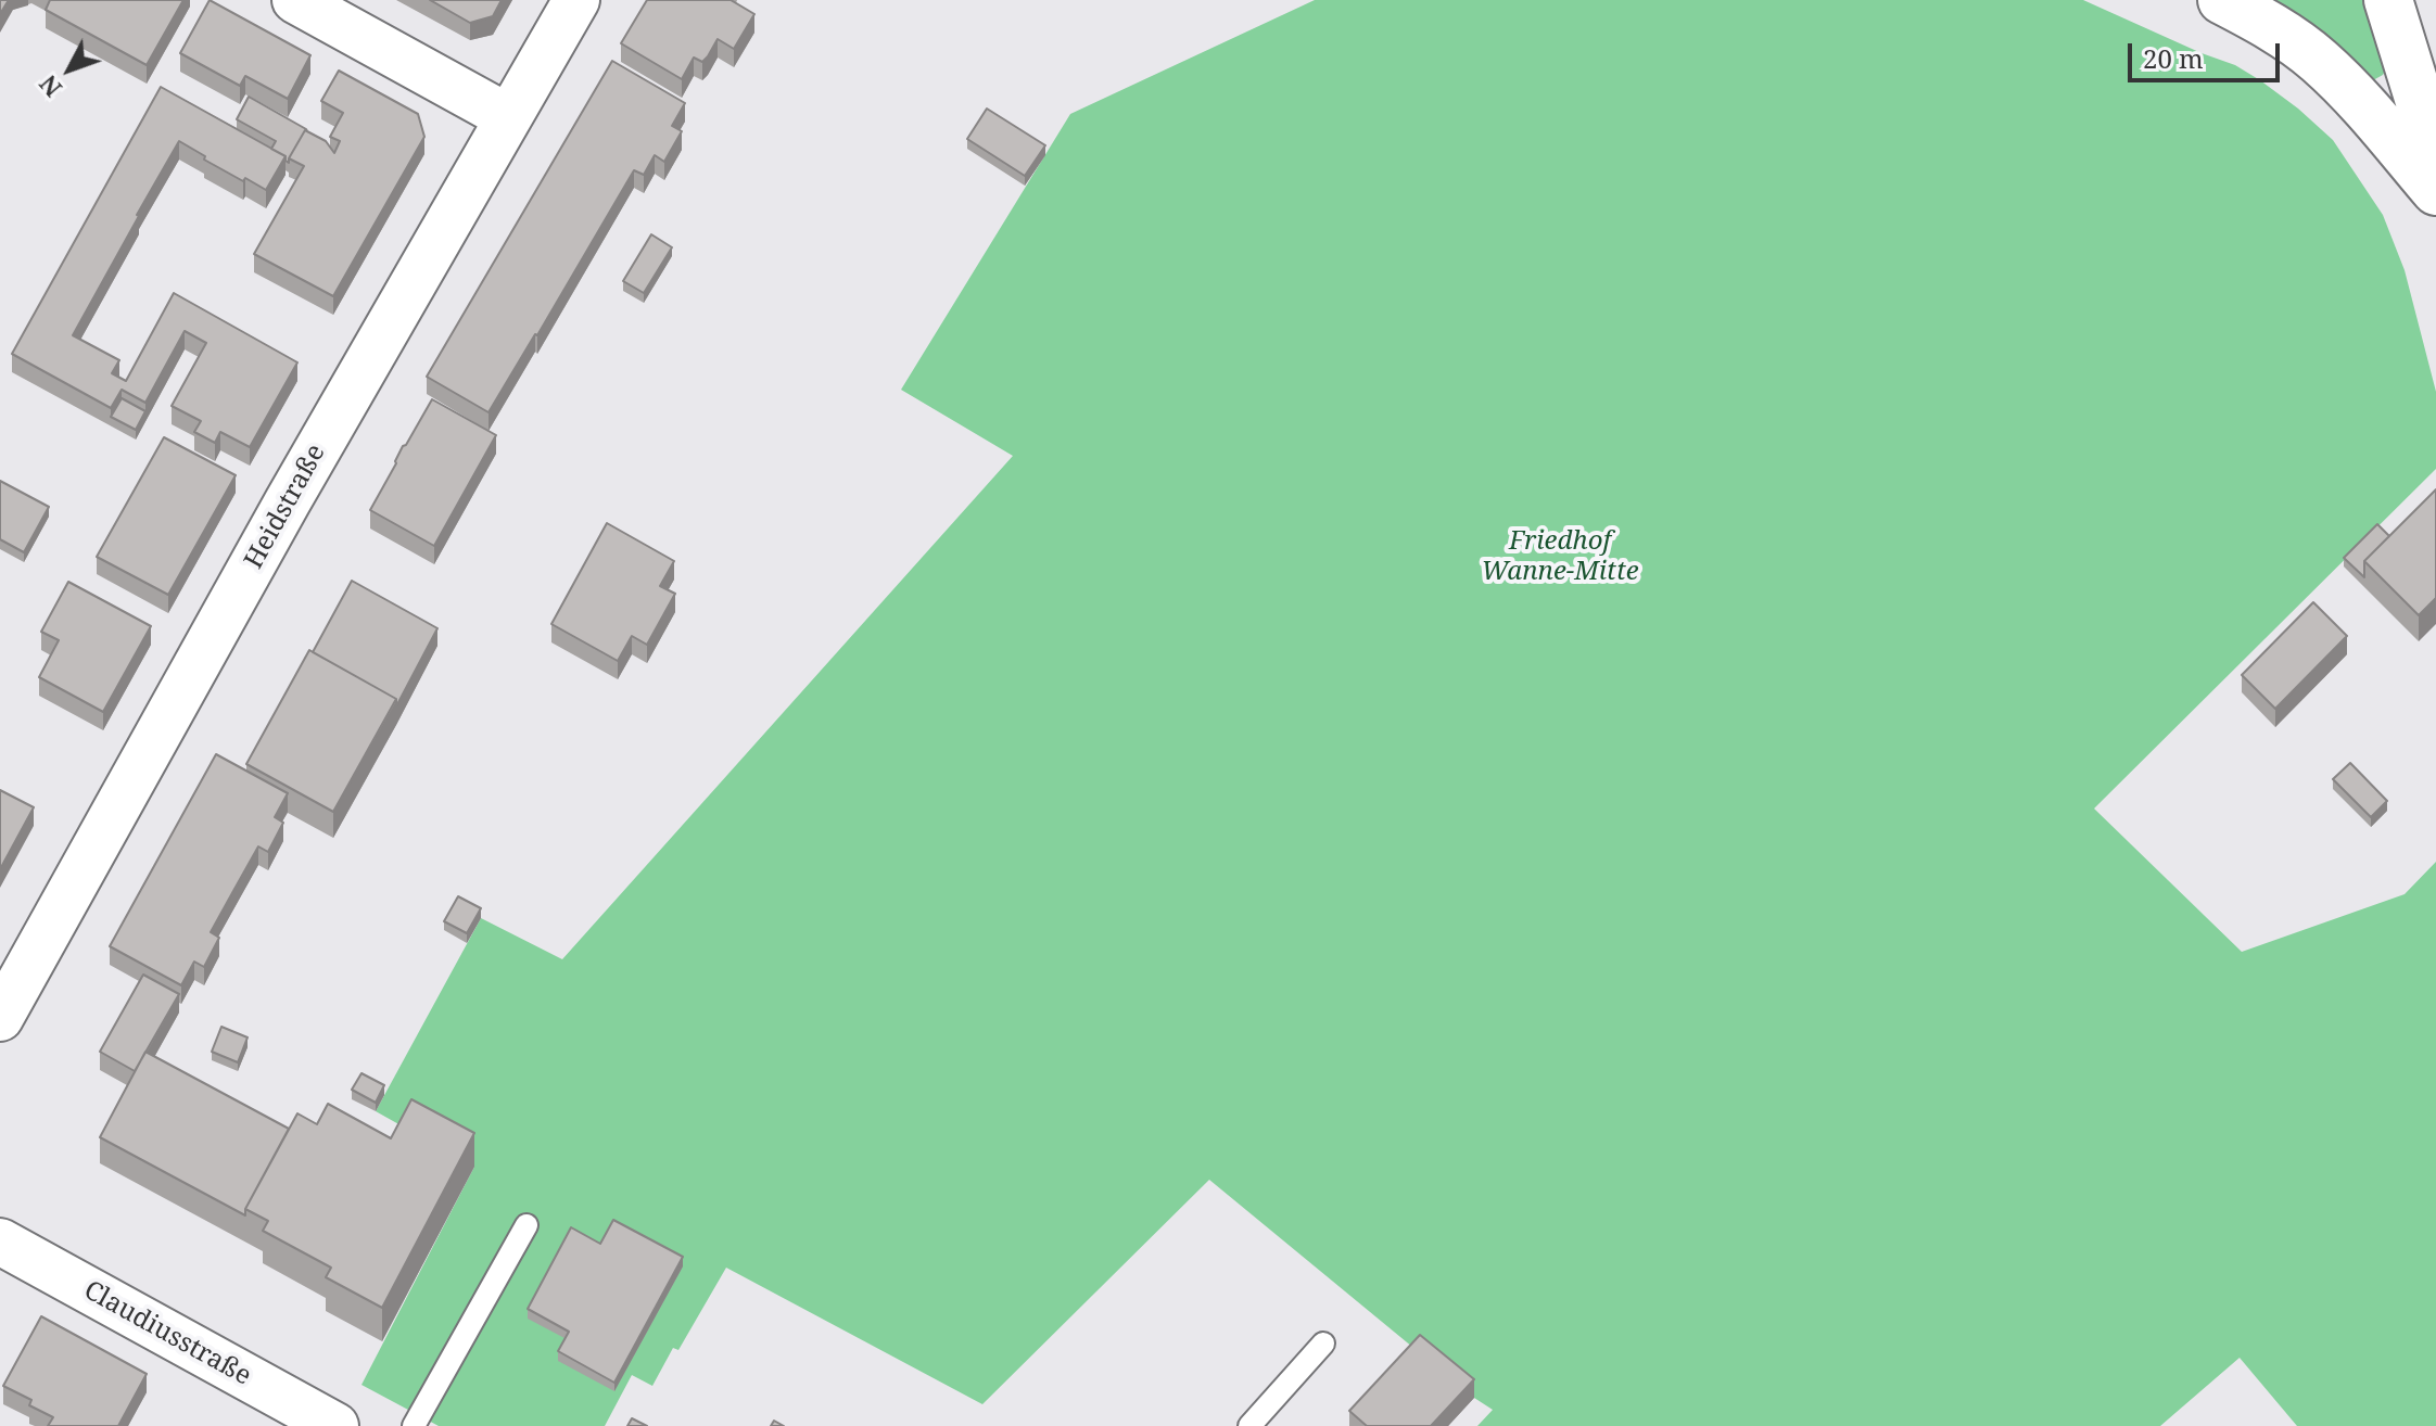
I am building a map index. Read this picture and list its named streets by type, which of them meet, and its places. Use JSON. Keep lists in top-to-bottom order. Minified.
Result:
{"streets":{"street":["Heidstraße","Claudiusstraße"]},"parks":["Friedhof Wanne-Mitte"],"scale_bar":"20 m","north":"bottom left"}
